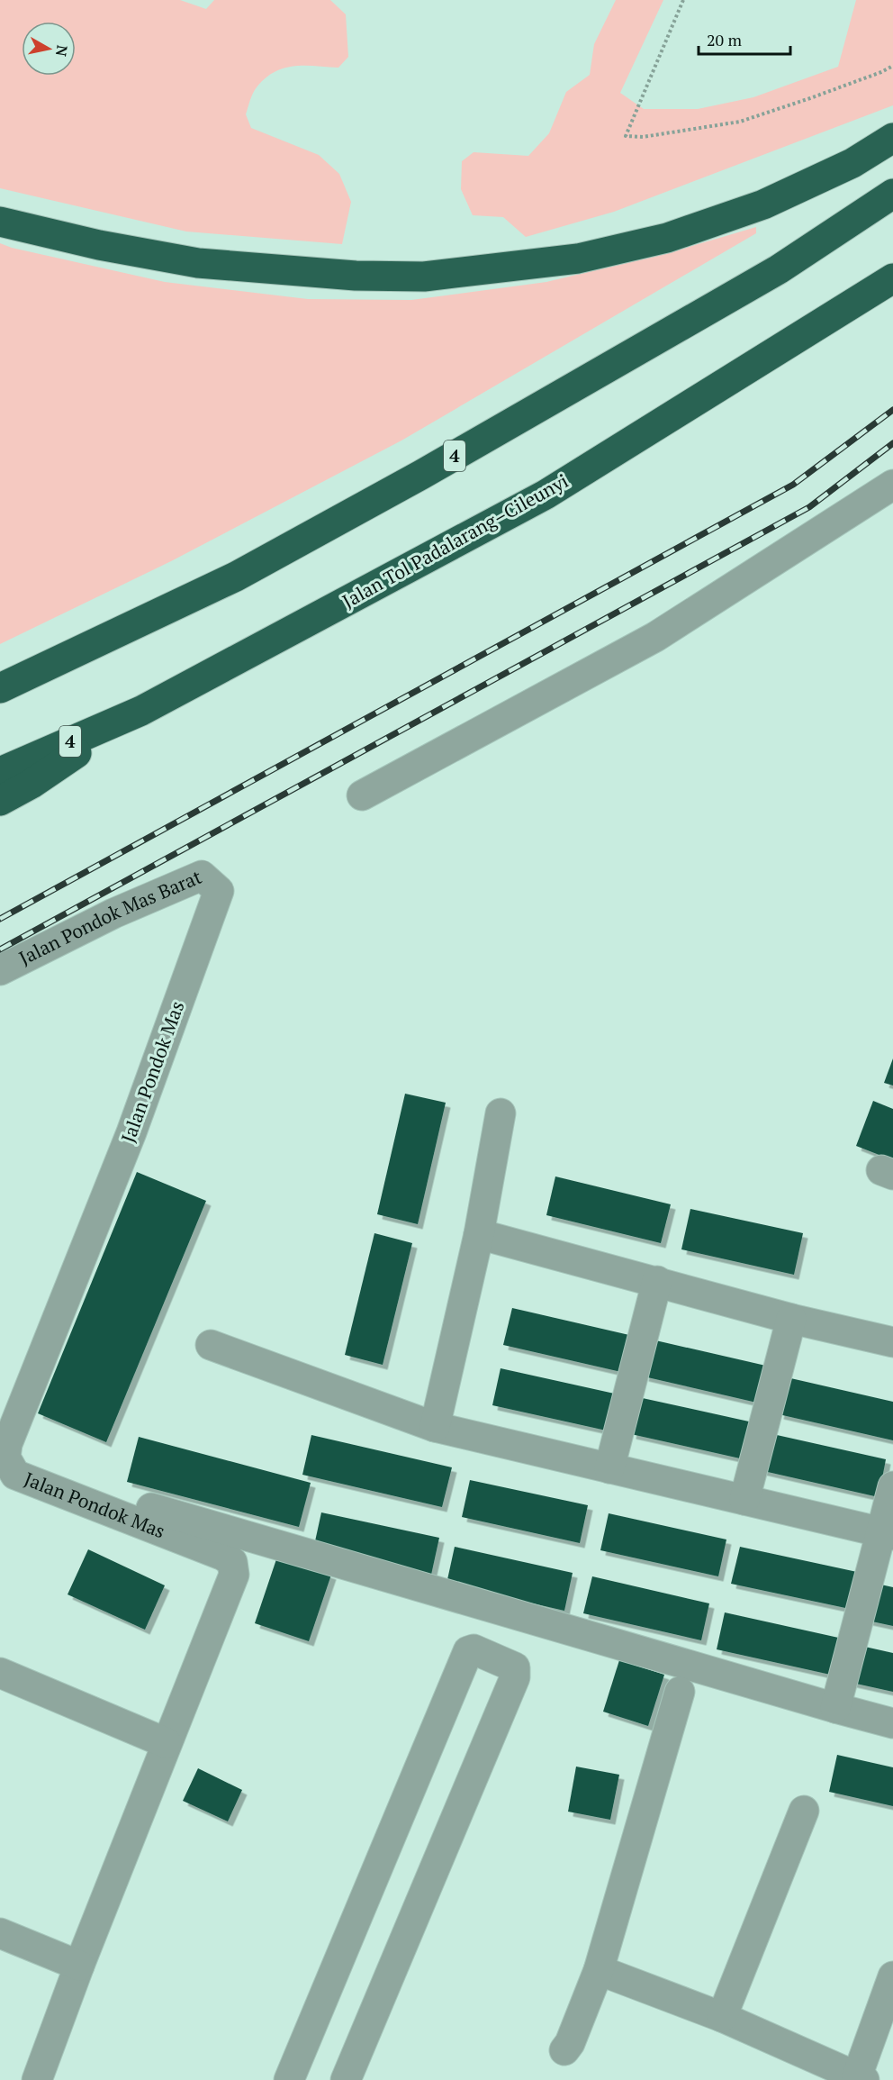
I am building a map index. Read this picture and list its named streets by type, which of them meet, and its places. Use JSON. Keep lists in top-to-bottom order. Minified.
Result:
{"streets":{"highway":["4","Jalan Tol Padalarang–Cileunyi"],"street":["Jalan Pondok Mas Barat","Jalan Pondok Mas"]},"crossings":[["Jalan Pondok Mas Barat","Jalan Pondok Mas"]],"scale_bar":"20 m","north":"right"}
